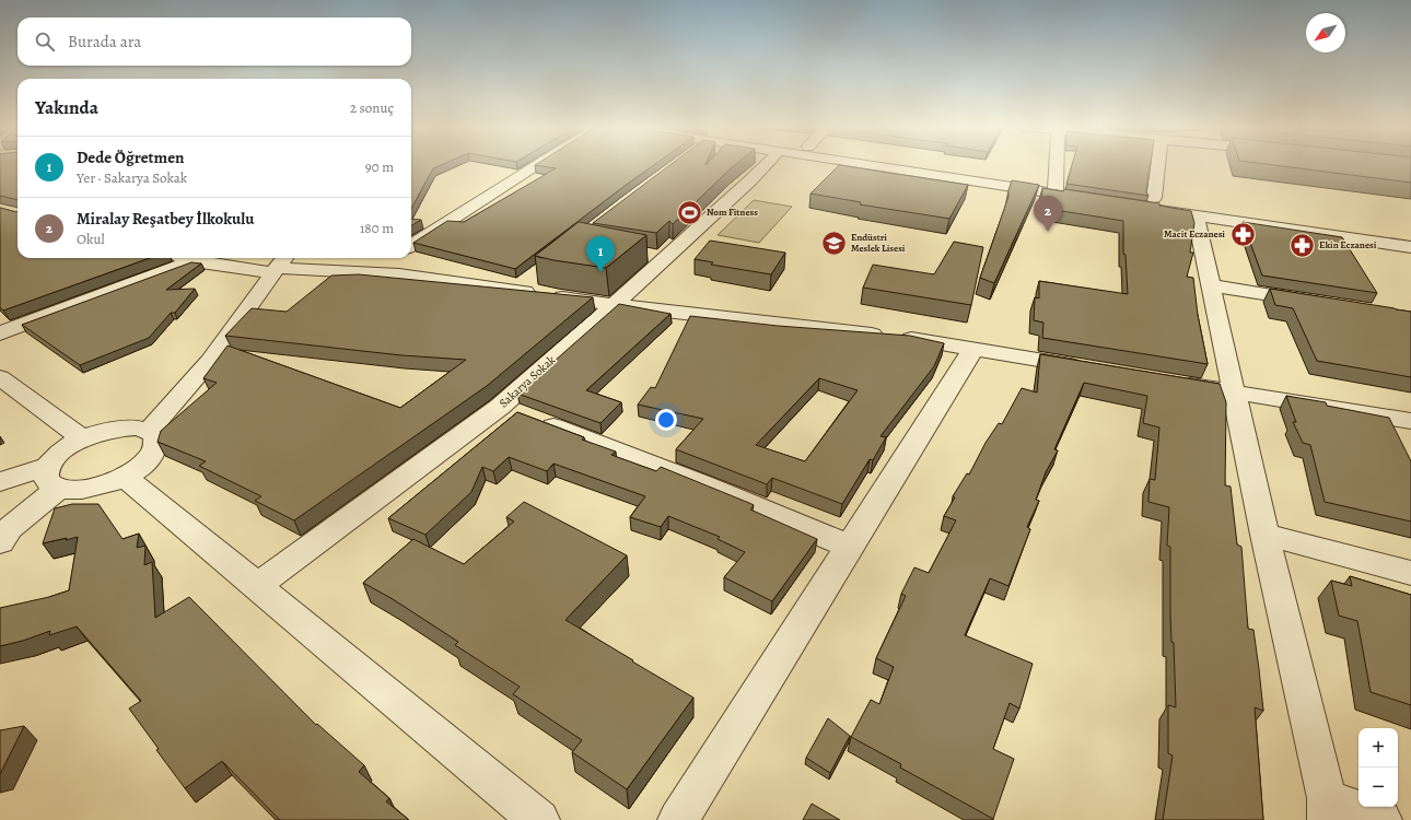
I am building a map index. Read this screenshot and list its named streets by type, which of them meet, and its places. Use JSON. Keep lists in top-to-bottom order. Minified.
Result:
{"streets":{"street":["Sakarya Sokak"]},"places":{"sports":["Nom Fitness"],"pharmacy":["Macit Eczanesi","Ekin Eczanesi"],"school or university":["Endüstri Meslek Lisesi"]},"north":"bottom left","page":{"search":"Burada ara","heading":["Yakında","2 sonuç"],"list":[{"mark":"1","name":"Dede Öğretmen","note":"Yer · Sakarya Sokak","value":"90 m"},{"mark":"2","name":"Miralay Reşatbey İlkokulu","note":"Okul","value":"180 m"}],"pins":["2","1"],"map_buttons":["+","−"]}}
